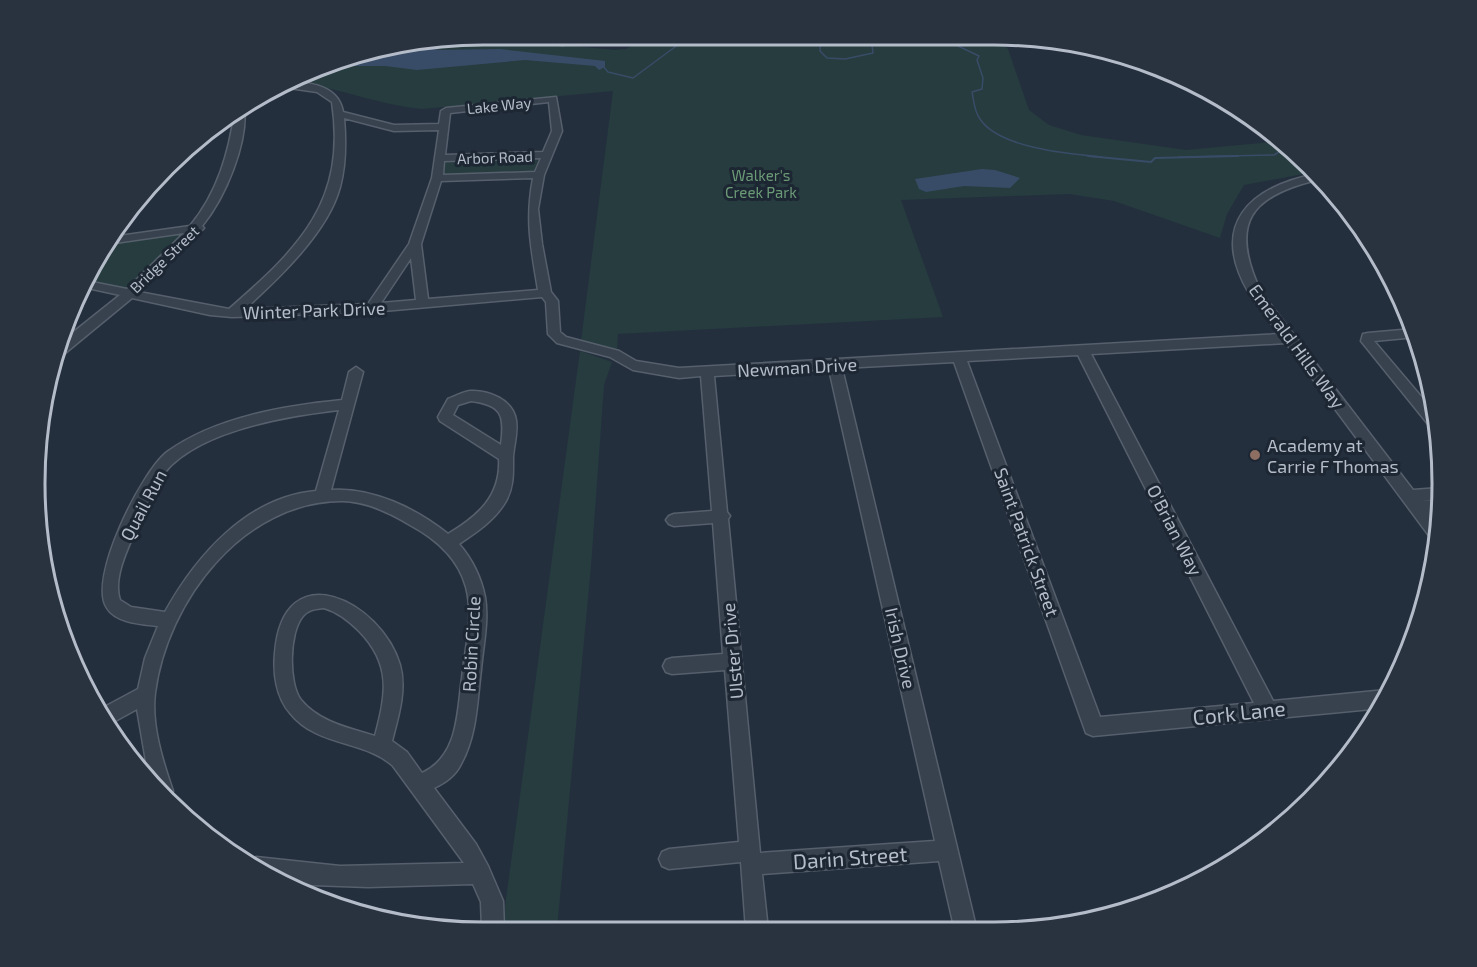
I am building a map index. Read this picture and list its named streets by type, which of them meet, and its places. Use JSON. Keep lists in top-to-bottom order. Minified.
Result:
{"streets":{"street":["Lake Way","Arbor Road","Bridge Street","Winter Park Drive","Emerald Hills Way","Newman Drive","Quail Run","O'Brian Way","Saint Patrick Street","Robin Circle","Irish Drive","Ulster Drive","Cork Lane","Darin Street"]},"crossings":[["Lake Way","Newman Drive"],["Arbor Road","Newman Drive"],["Bridge Street","Winter Park Drive"],["Winter Park Drive","Newman Drive"],["Emerald Hills Way","Newman Drive"],["Newman Drive","O'Brian Way"],["Newman Drive","Saint Patrick Street"],["Newman Drive","Irish Drive"],["Newman Drive","Ulster Drive"],["Quail Run","Robin Circle"],["O'Brian Way","Cork Lane"],["Saint Patrick Street","Cork Lane"],["Irish Drive","Darin Street"],["Ulster Drive","Darin Street"]],"parks":["Walker's Creek Park"],"places":["Academy at Carrie F Thomas"]}
